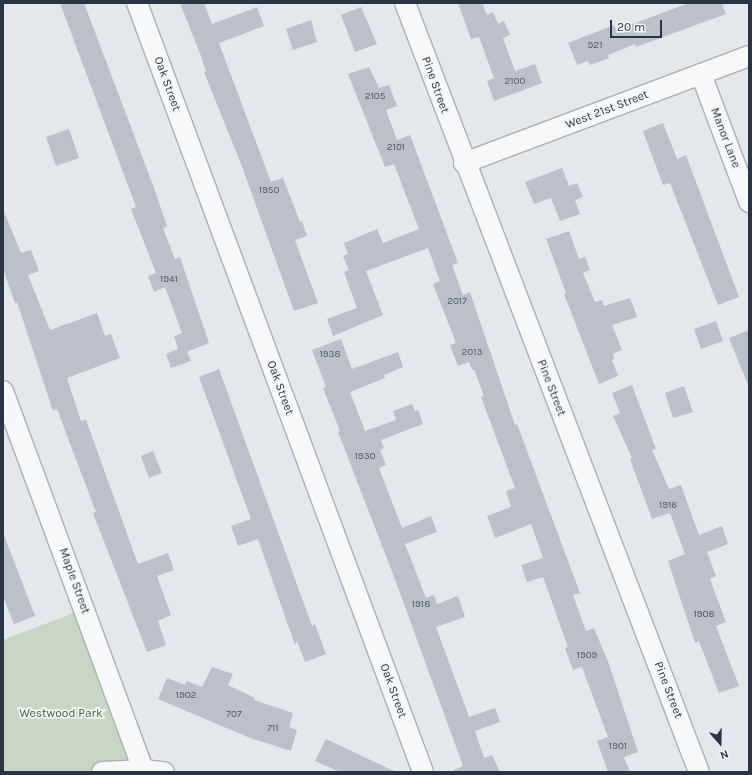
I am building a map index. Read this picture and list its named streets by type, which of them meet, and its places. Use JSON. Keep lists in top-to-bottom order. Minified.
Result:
{"streets":{"street":["Oak Street","Pine Street","West 21st Street","Manor Lane","Maple Street"]},"crossings":[["Pine Street","West 21st Street"],["West 21st Street","Manor Lane"]],"parks":["Westwood Park"],"house_numbers":["921","2100","2105","2101","1950","1941","2017","2013","1938","1930","1916","1918","1908","1909","1902","707","711","1901"],"scale_bar":"20 m","north":"bottom"}
